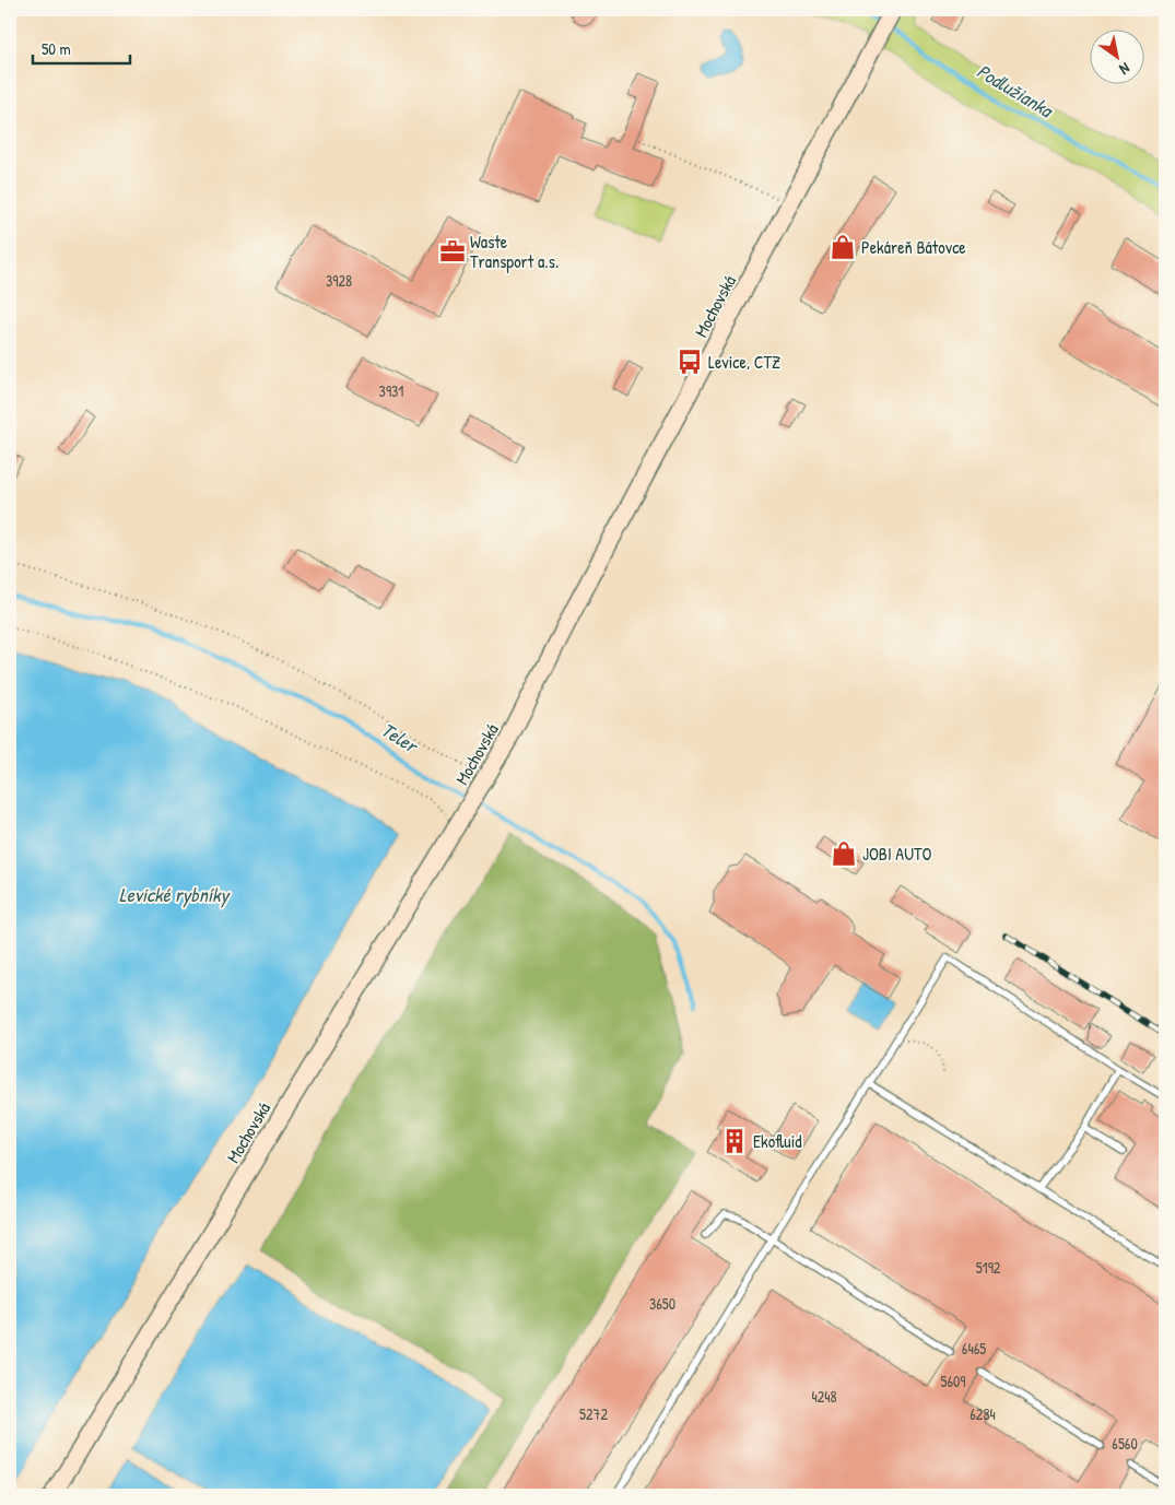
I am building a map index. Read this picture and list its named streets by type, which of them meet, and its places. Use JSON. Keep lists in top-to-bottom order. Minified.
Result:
{"streets":{"street":["Mochovská"]},"water":["Podlužianka","Teler","Levické rybníky"],"places":{"shop":["Pekáreň Bátovce","JOBI AUTO"],"office":["Waste Transport a.s."],"bus stop":["Levice, CTZ"],"building":["Ekofluid"]},"house_numbers":["3928","3931","5192","3650","6465","5609","4248","5272","6284","6560"],"scale_bar":"50 m","north":"bottom right"}
